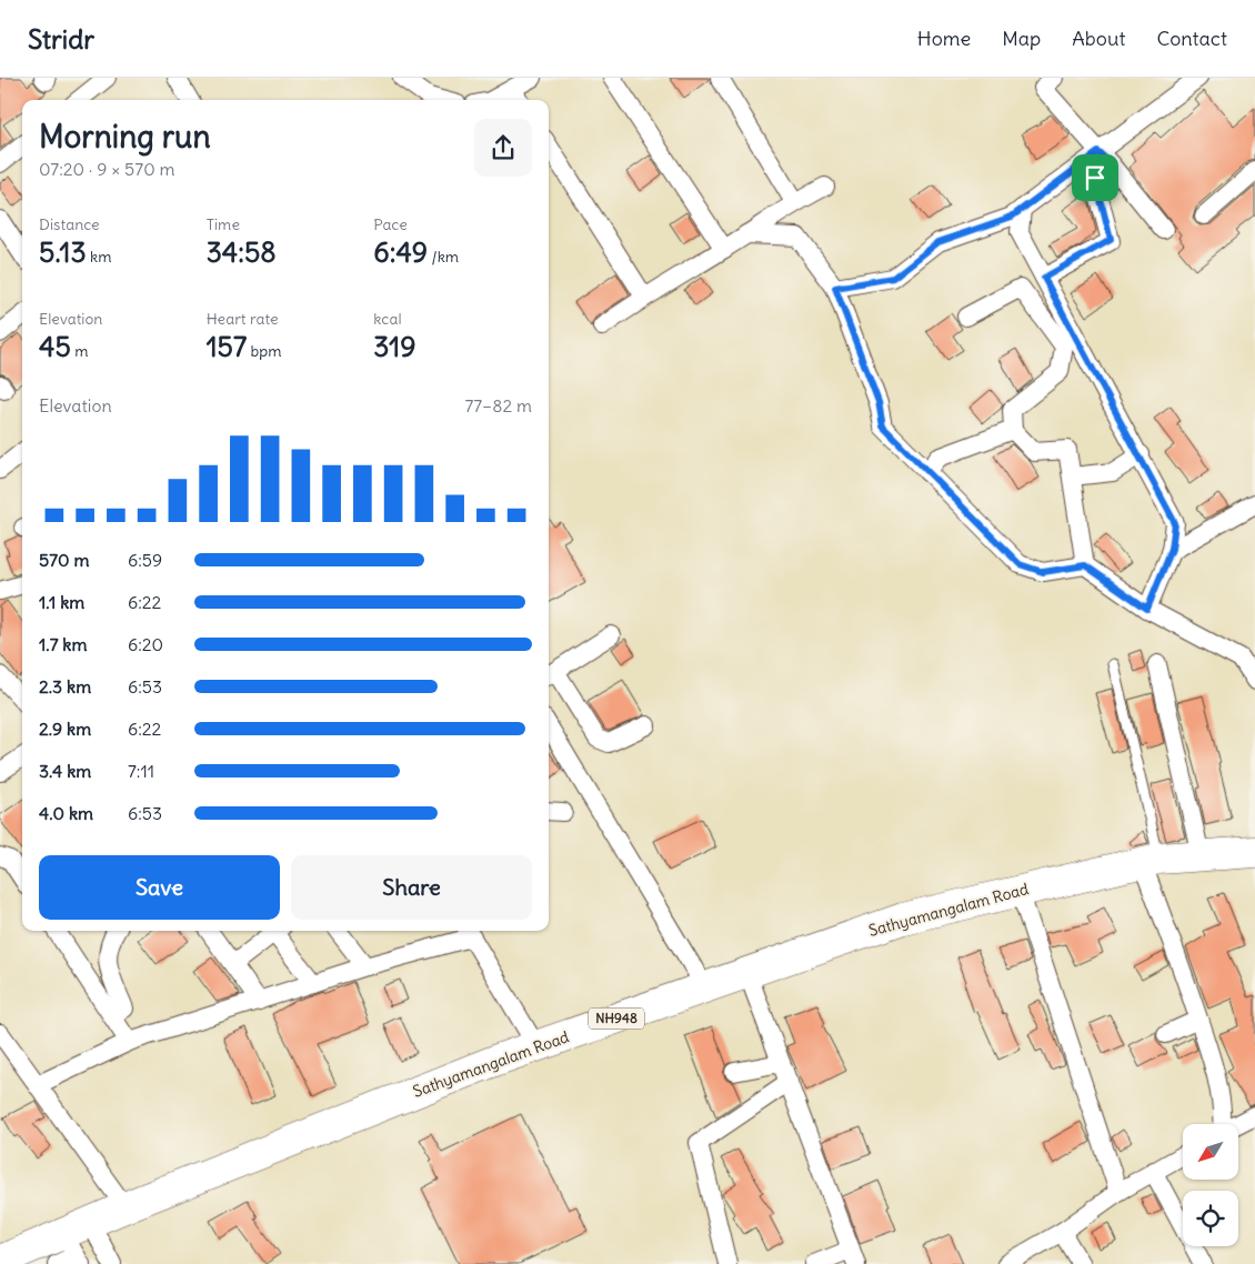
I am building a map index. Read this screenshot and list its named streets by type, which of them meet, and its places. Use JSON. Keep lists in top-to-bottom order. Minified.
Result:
{"streets":{"highway":["Sathyamangalam Road","NH948"]},"north":"bottom left","page":{"header":"Stridr","nav":["Home","Map","About","Contact"],"heading":["Morning run","07:20 · 9 × 570 m"],"stats":[["Distance","5.13 km"],["Time","34:58"],["Pace","6:49 /km"],["Elevation","45 m"],["Heart rate","157 bpm"],["kcal","319"]],"chart":["Elevation","77–82 m"],"list":[{"name":"570 m","note":"6:59"},{"name":"1.1 km","note":"6:22"},{"name":"1.7 km","note":"6:20"},{"name":"2.3 km","note":"6:53"},{"name":"2.9 km","note":"6:22"},{"name":"3.4 km","note":"7:11"},{"name":"4.0 km","note":"6:53"}],"buttons":["Save","Share"]}}
